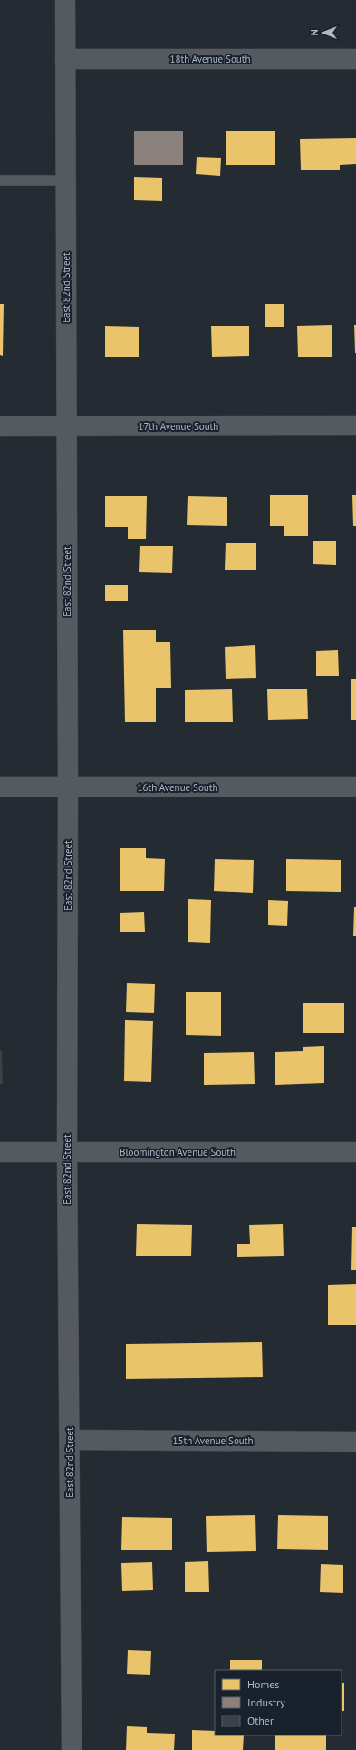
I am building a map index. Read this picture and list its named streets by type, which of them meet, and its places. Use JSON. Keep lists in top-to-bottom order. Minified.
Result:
{"streets":{"street":["18th Avenue South","East 82nd Street","17th Avenue South","16th Avenue South","Bloomington Avenue South","15th Avenue South"]},"crossings":[["18th Avenue South","East 82nd Street"],["East 82nd Street","17th Avenue South"],["East 82nd Street","16th Avenue South"],["East 82nd Street","Bloomington Avenue South"],["East 82nd Street","15th Avenue South"]],"legend":["Homes","Industry","Other"],"north":"left"}
